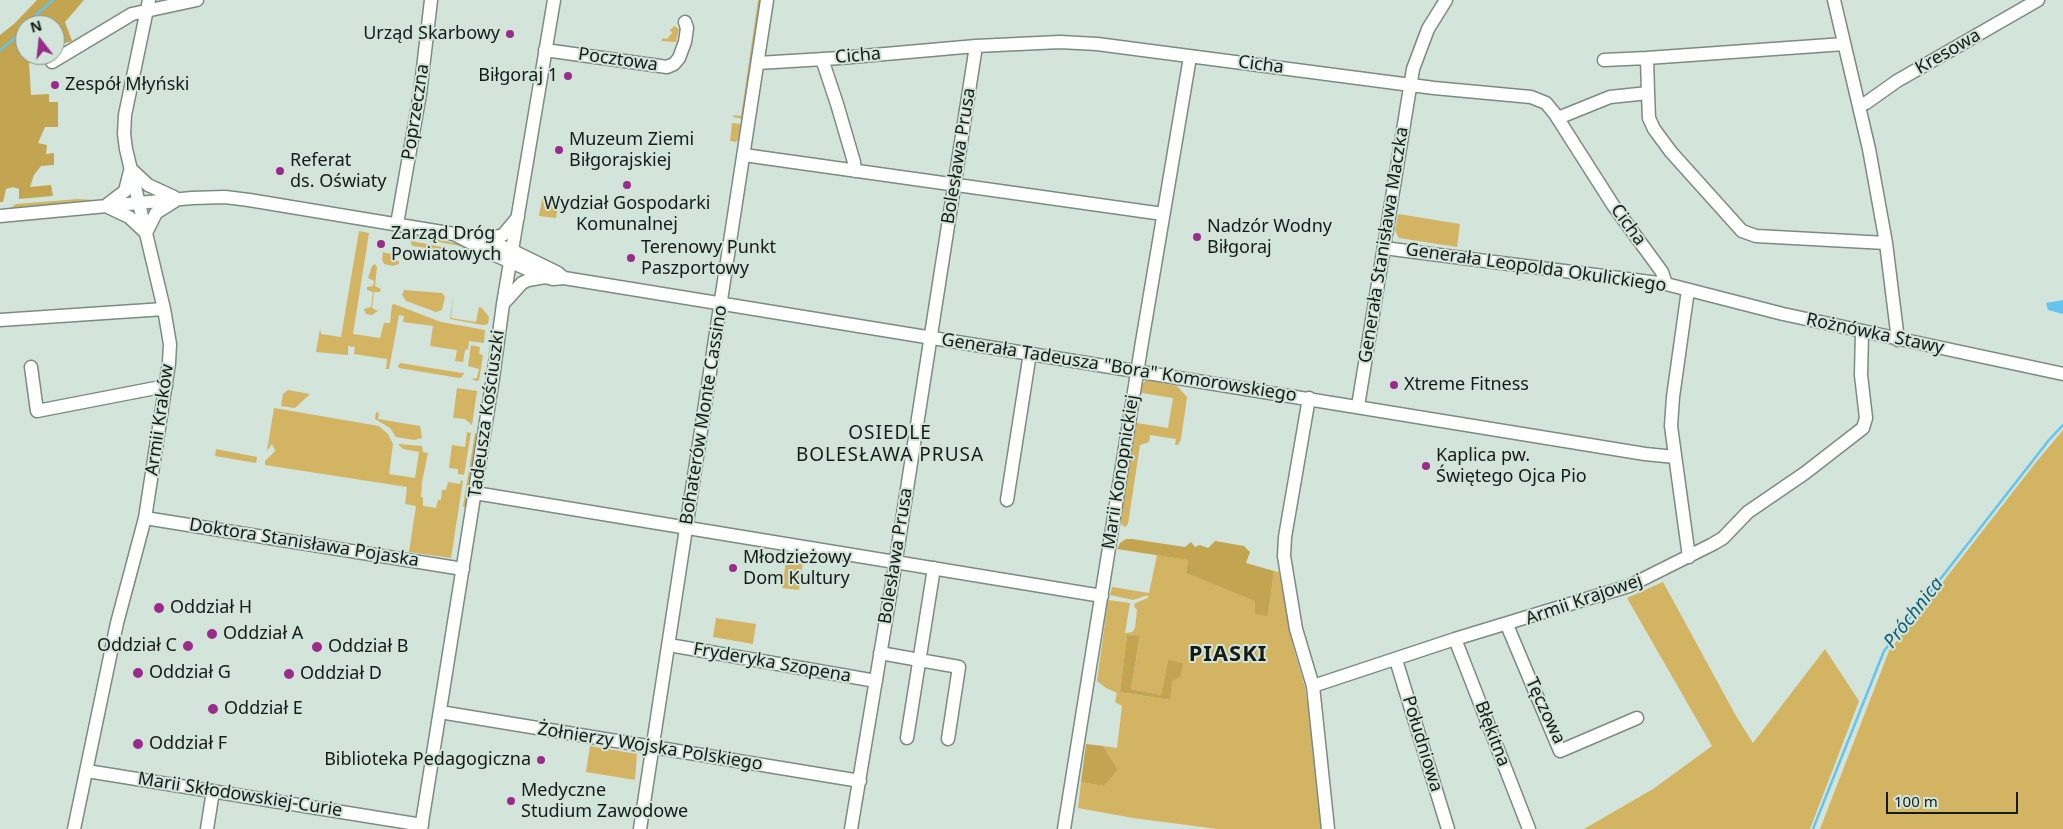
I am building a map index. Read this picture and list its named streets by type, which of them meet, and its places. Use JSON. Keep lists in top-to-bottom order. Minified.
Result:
{"streets":{"street":["Kresowa","Cicha","Pocztowa","Poprzeczna","Bolesława Prusa","Generała Stanisława Maczka","Generała Leopolda Okulickiego","Rożnówka Stawy","Generała Tadeusza \"Bora\" Komorowskiego","Tadeusza Kościuszki","Bohaterów Monte Cassino","Armii Kraków","Marii Konopnickiej","Doktora Stanisława Pojaska","Armii Krajowej","Fryderyka Szopena","Tęczowa","Błękitna","Południowa","Żołnierzy Wojska Polskiego","Marii Skłodowskiej-Curie"]},"crossings":[["Cicha","Bolesława Prusa"],["Cicha","Generała Stanisława Maczka"],["Cicha","Generała Leopolda Okulickiego"],["Cicha","Bohaterów Monte Cassino"],["Cicha","Marii Konopnickiej"],["Pocztowa","Tadeusza Kościuszki"],["Bolesława Prusa","Generała Tadeusza \"Bora\" Komorowskiego"],["Bolesława Prusa","Fryderyka Szopena"],["Bolesława Prusa","Żołnierzy Wojska Polskiego"],["Generała Stanisława Maczka","Generała Leopolda Okulickiego"],["Generała Stanisława Maczka","Generała Tadeusza \"Bora\" Komorowskiego"],["Generała Leopolda Okulickiego","Rożnówka Stawy"],["Rożnówka Stawy","Armii Krajowej"],["Generała Tadeusza \"Bora\" Komorowskiego","Tadeusza Kościuszki"],["Generała Tadeusza \"Bora\" Komorowskiego","Bohaterów Monte Cassino"],["Generała Tadeusza \"Bora\" Komorowskiego","Marii Konopnickiej"],["Tadeusza Kościuszki","Doktora Stanisława Pojaska"],["Tadeusza Kościuszki","Żołnierzy Wojska Polskiego"],["Tadeusza Kościuszki","Marii Skłodowskiej-Curie"],["Bohaterów Monte Cassino","Fryderyka Szopena"],["Bohaterów Monte Cassino","Żołnierzy Wojska Polskiego"],["Armii Kraków","Doktora Stanisława Pojaska"],["Armii Kraków","Marii Skłodowskiej-Curie"],["Armii Krajowej","Tęczowa"],["Armii Krajowej","Błękitna"],["Armii Krajowej","Południowa"]],"districts":["OSIEDLE BOLESŁAWA PRUSA","PIASKI"],"water":["Próchnica"],"places":["Urząd Skarbowy","Biłgoraj 1","Zespół Młyński","Muzeum Ziemi Biłgorajskiej","Referat ds. Oświaty","Wydział Gospodarki Komunalnej","Nadzór Wodny Biłgoraj","Zarząd Dróg Powiatowych","Terenowy Punkt Paszportowy","Xtreme Fitness","Kaplica pw. Świętego Ojca Pio","Młodzieżowy Dom Kultury","Oddział H","Oddział A","Oddział C","Oddział B","Oddział G","Oddział D","Oddział E","Oddział F","Biblioteka Pedagogiczna","Medyczne Studium Zawodowe"],"scale_bar":"100 m","north":"top"}
